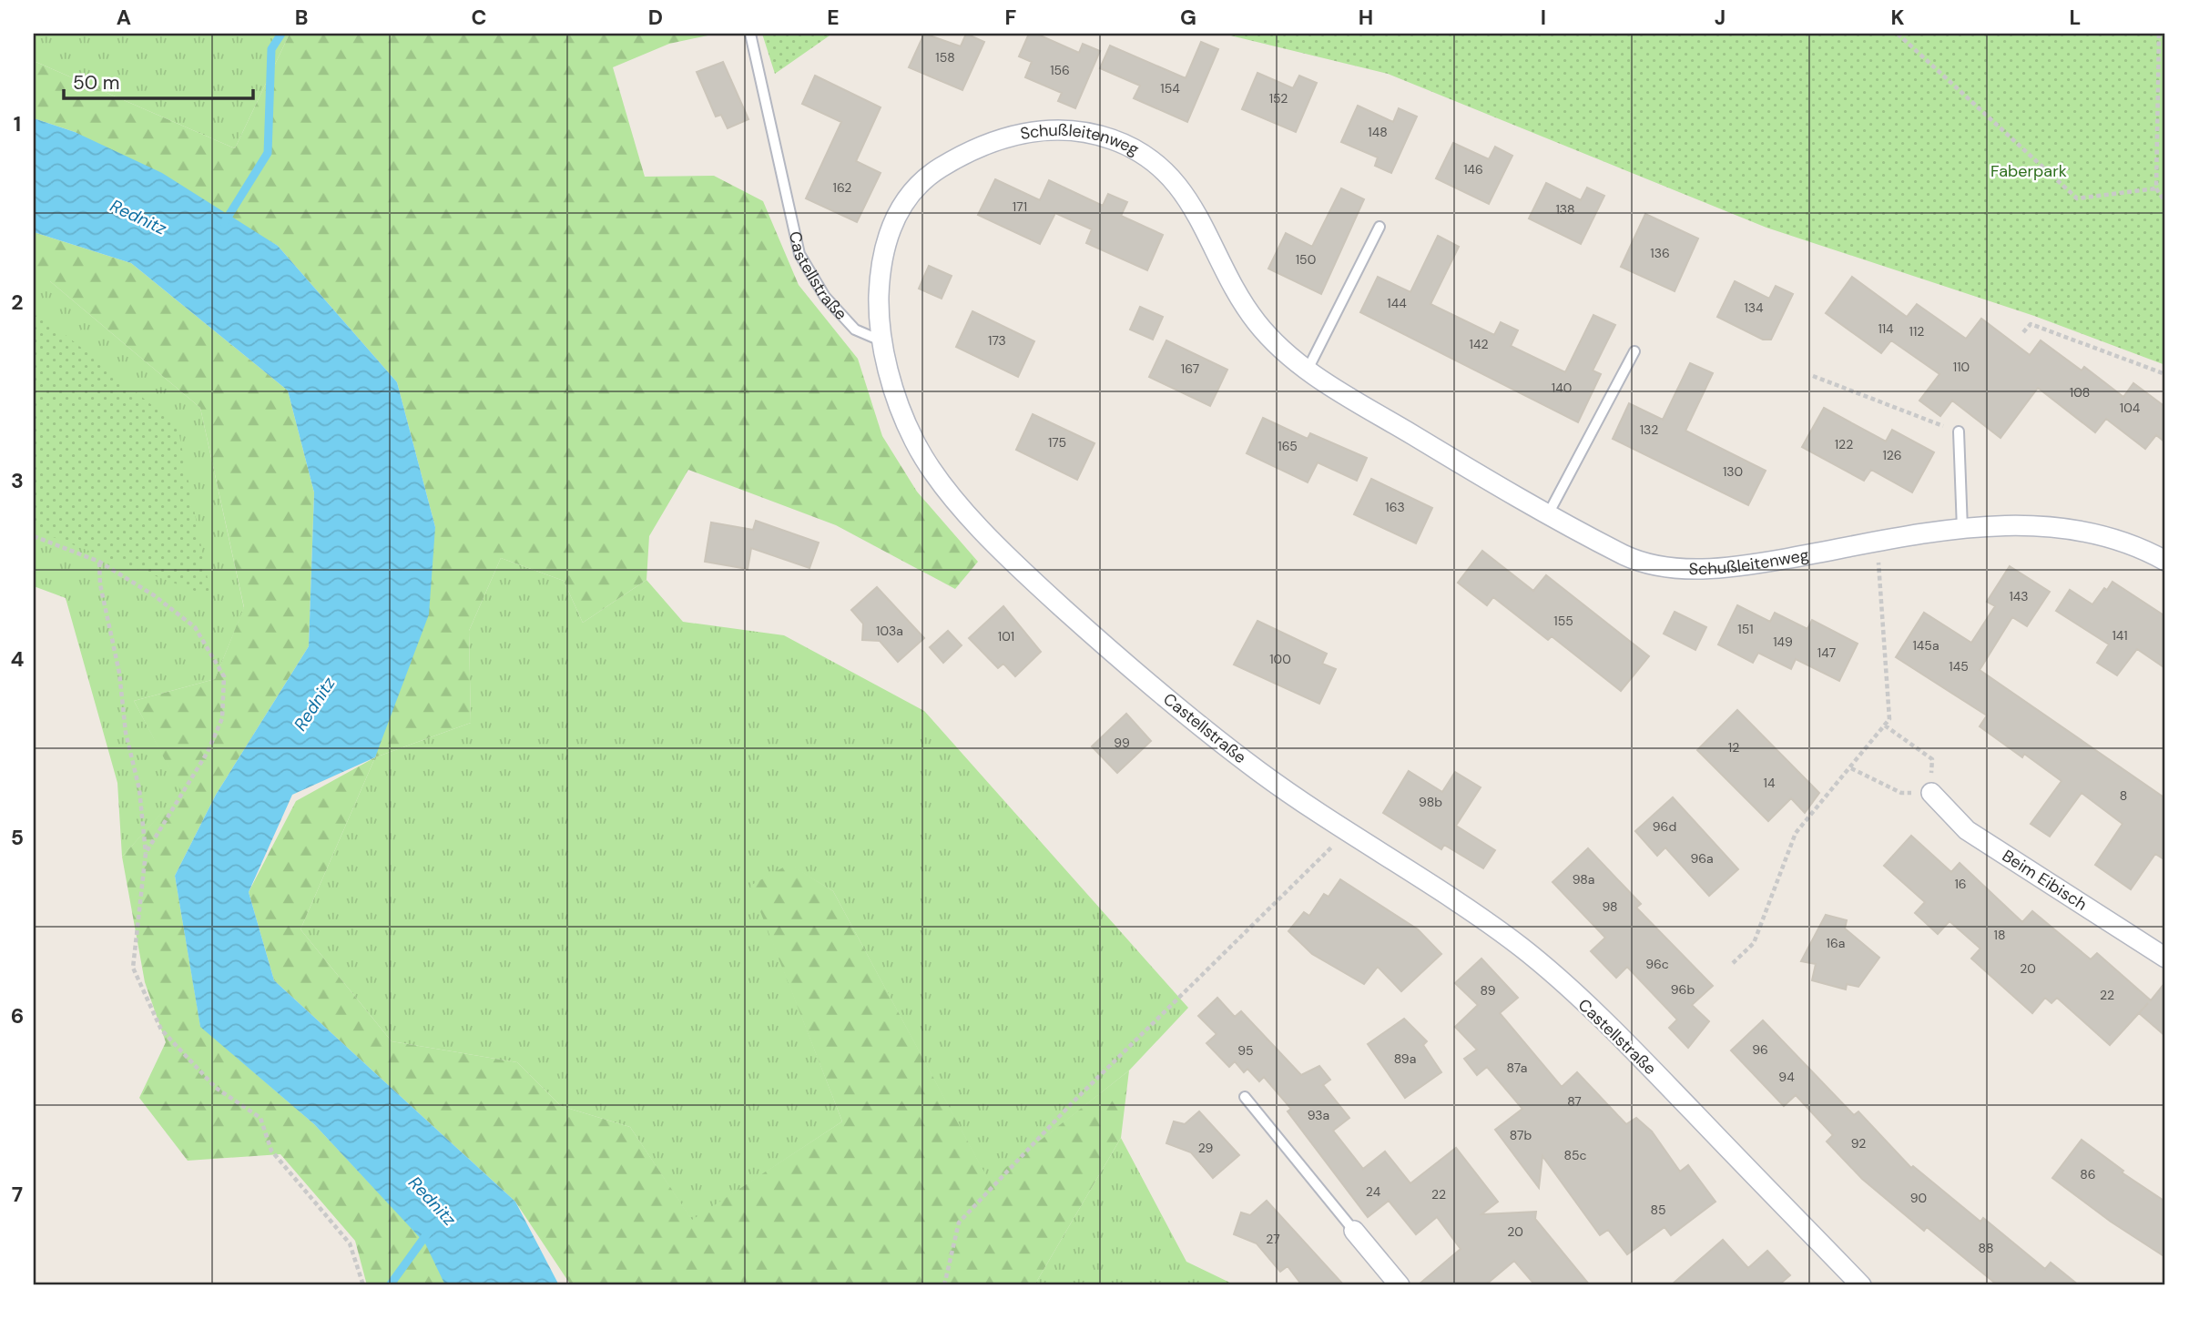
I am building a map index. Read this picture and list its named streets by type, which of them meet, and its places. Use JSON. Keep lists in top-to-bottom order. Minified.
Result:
{"streets":{"street":["Schußleitenweg","Castellstraße","Beim Eibisch"]},"crossings":[["Schußleitenweg","Castellstraße"]],"water":["Rednitz"],"parks":["Faberpark"],"house_numbers":["158","156","154","152","148","146","162","171","138","136","150","144","134","114","112","173","142","110","167","140","108","104","132","175","122","165","126","130","163","143","155","151","103a","141","101","149","145a","147","100","145","99","12","14","8","98b","96d","96a","98a","16","98","18","16a","96c","20","96b","89","22","96","95","89a","87a","94","87","93a","87b","92","29","85c","86","24","22","90","85","20","27","88"],"scale_bar":"50 m","grid":{"columns":["A","B","C","D","E","F","G","H","I","J","K","L"],"rows":["1","2","3","4","5","6","7"]}}
